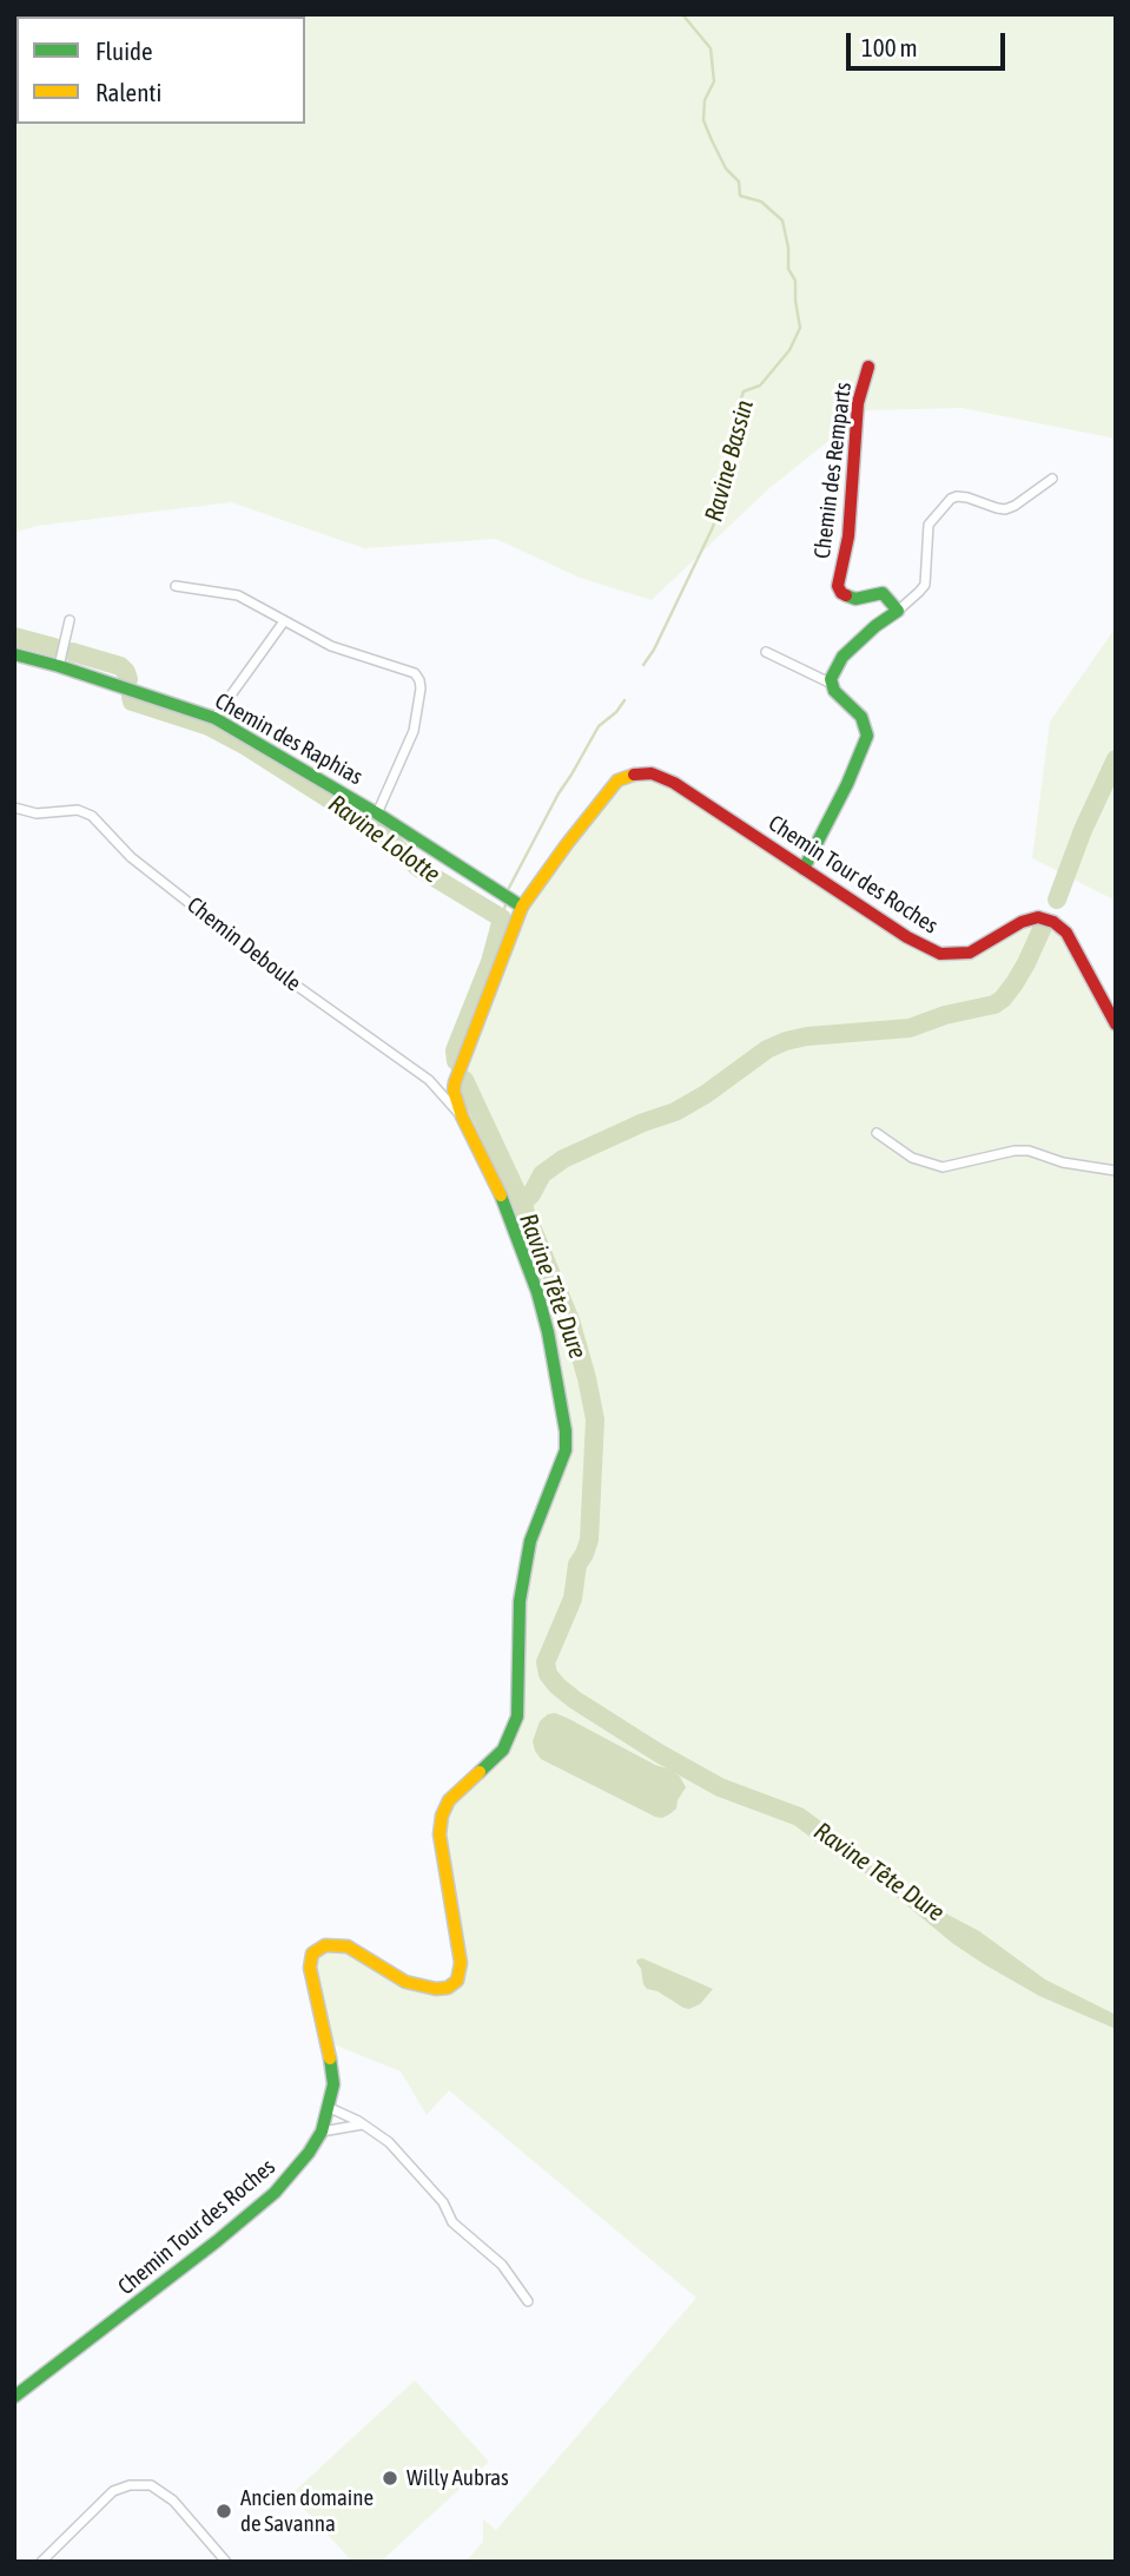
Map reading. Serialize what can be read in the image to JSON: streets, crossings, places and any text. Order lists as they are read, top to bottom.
{
  "streets": {
    "street": [
      "Chemin des Remparts",
      "Chemin des Raphias",
      "Chemin Tour des Roches",
      "Chemin Deboule"
    ]
  },
  "crossings": [
    ["Chemin des Raphias", "Chemin Tour des Roches"],
    ["Chemin Tour des Roches", "Chemin Deboule"]
  ],
  "water": ["Ravine Bassin", "Ravine Lolotte", "Ravine Tête Dure"],
  "places": ["Willy Aubras", "Ancien domaine de Savanna"],
  "legend": ["Fluide", "Ralenti"],
  "scale_bar": "100 m"
}
